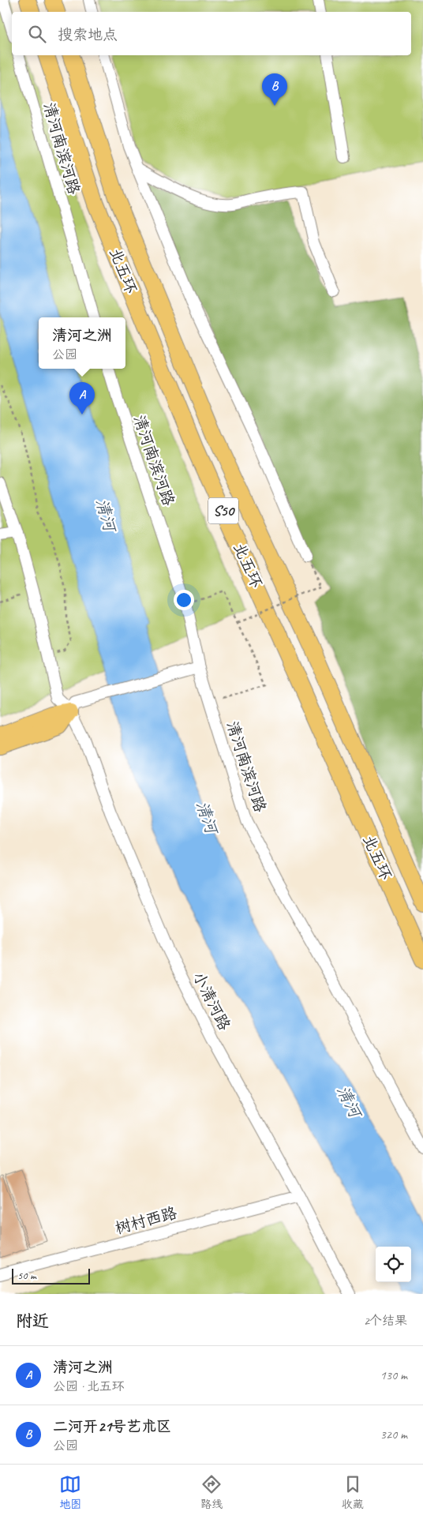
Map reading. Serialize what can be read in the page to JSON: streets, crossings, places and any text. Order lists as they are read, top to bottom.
{
  "streets": {
    "highway": ["北五环", "S50"],
    "street": ["清河南滨河路", "小清河路", "树村西路"]
  },
  "crossings": [
    ["小清河路", "树村西路"]
  ],
  "water": ["清河"],
  "scale_bar": "50 m",
  "page": {
    "search": "搜索地点",
    "pins": ["B", "A"],
    "popup": ["清河之洲", "公园"],
    "scale": "50 m",
    "heading": ["附近", "2个结果"],
    "list": [
      {
        "mark": "A",
        "name": "清河之洲",
        "note": "公园 · 北五环",
        "value": "130 m"
      },
      {
        "mark": "B",
        "name": "二河开21号艺术区",
        "note": "公园",
        "value": "320 m"
      }
    ],
    "nav": ["地图", "路线", "收藏"]
  }
}
